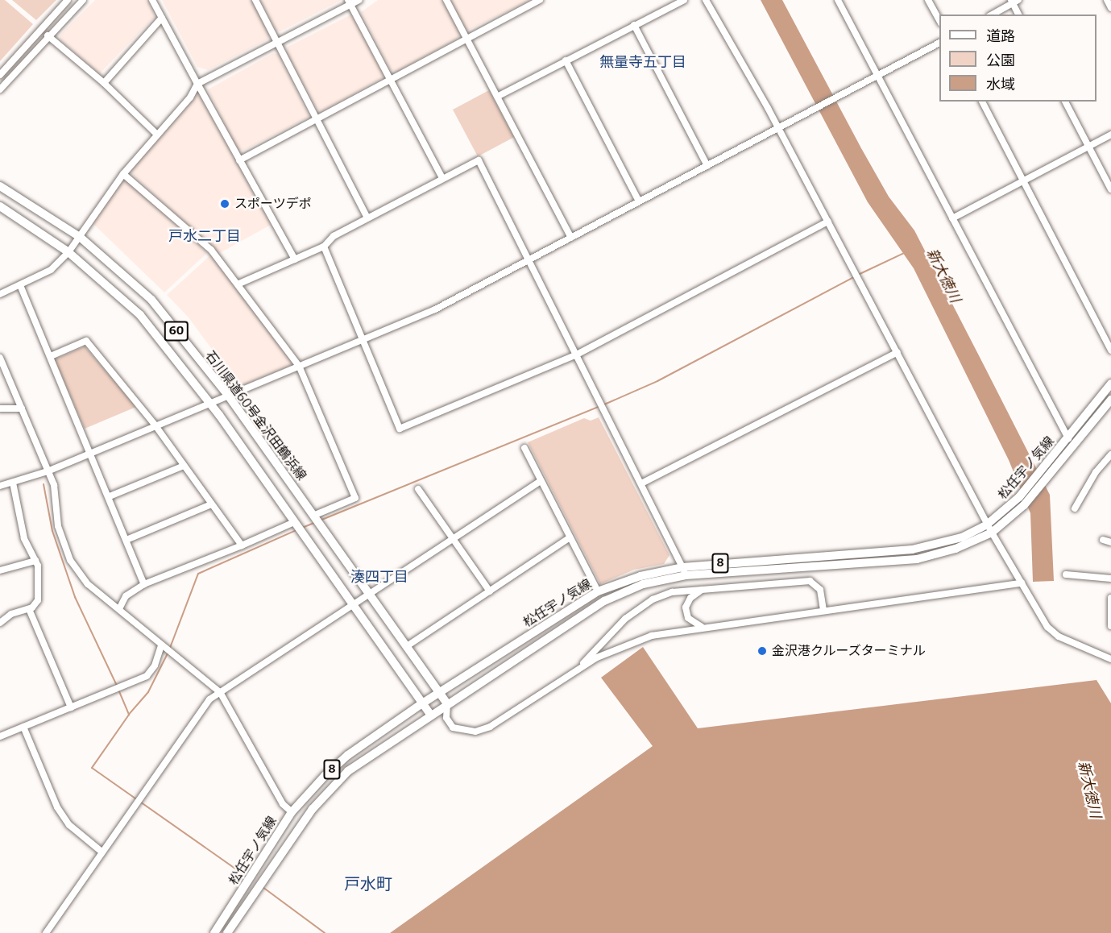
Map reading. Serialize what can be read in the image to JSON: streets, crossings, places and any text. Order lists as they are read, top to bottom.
{
  "streets": {
    "main road": [
      "60",
      "石川県道60号金沢田鶴浜線",
      "松任宇ノ気線",
      "8"
    ]
  },
  "crossings": [
    ["60", "松任宇ノ気線"],
    ["石川県道60号金沢田鶴浜線", "松任宇ノ気線"]
  ],
  "districts": [
    "無量寺五丁目",
    "戸水二丁目",
    "湊四丁目",
    "戸水町"
  ],
  "water": ["新大徳川"],
  "places": ["スポーツデポ", "金沢港クルーズターミナル"],
  "legend": ["道路", "公園", "水域"]
}
